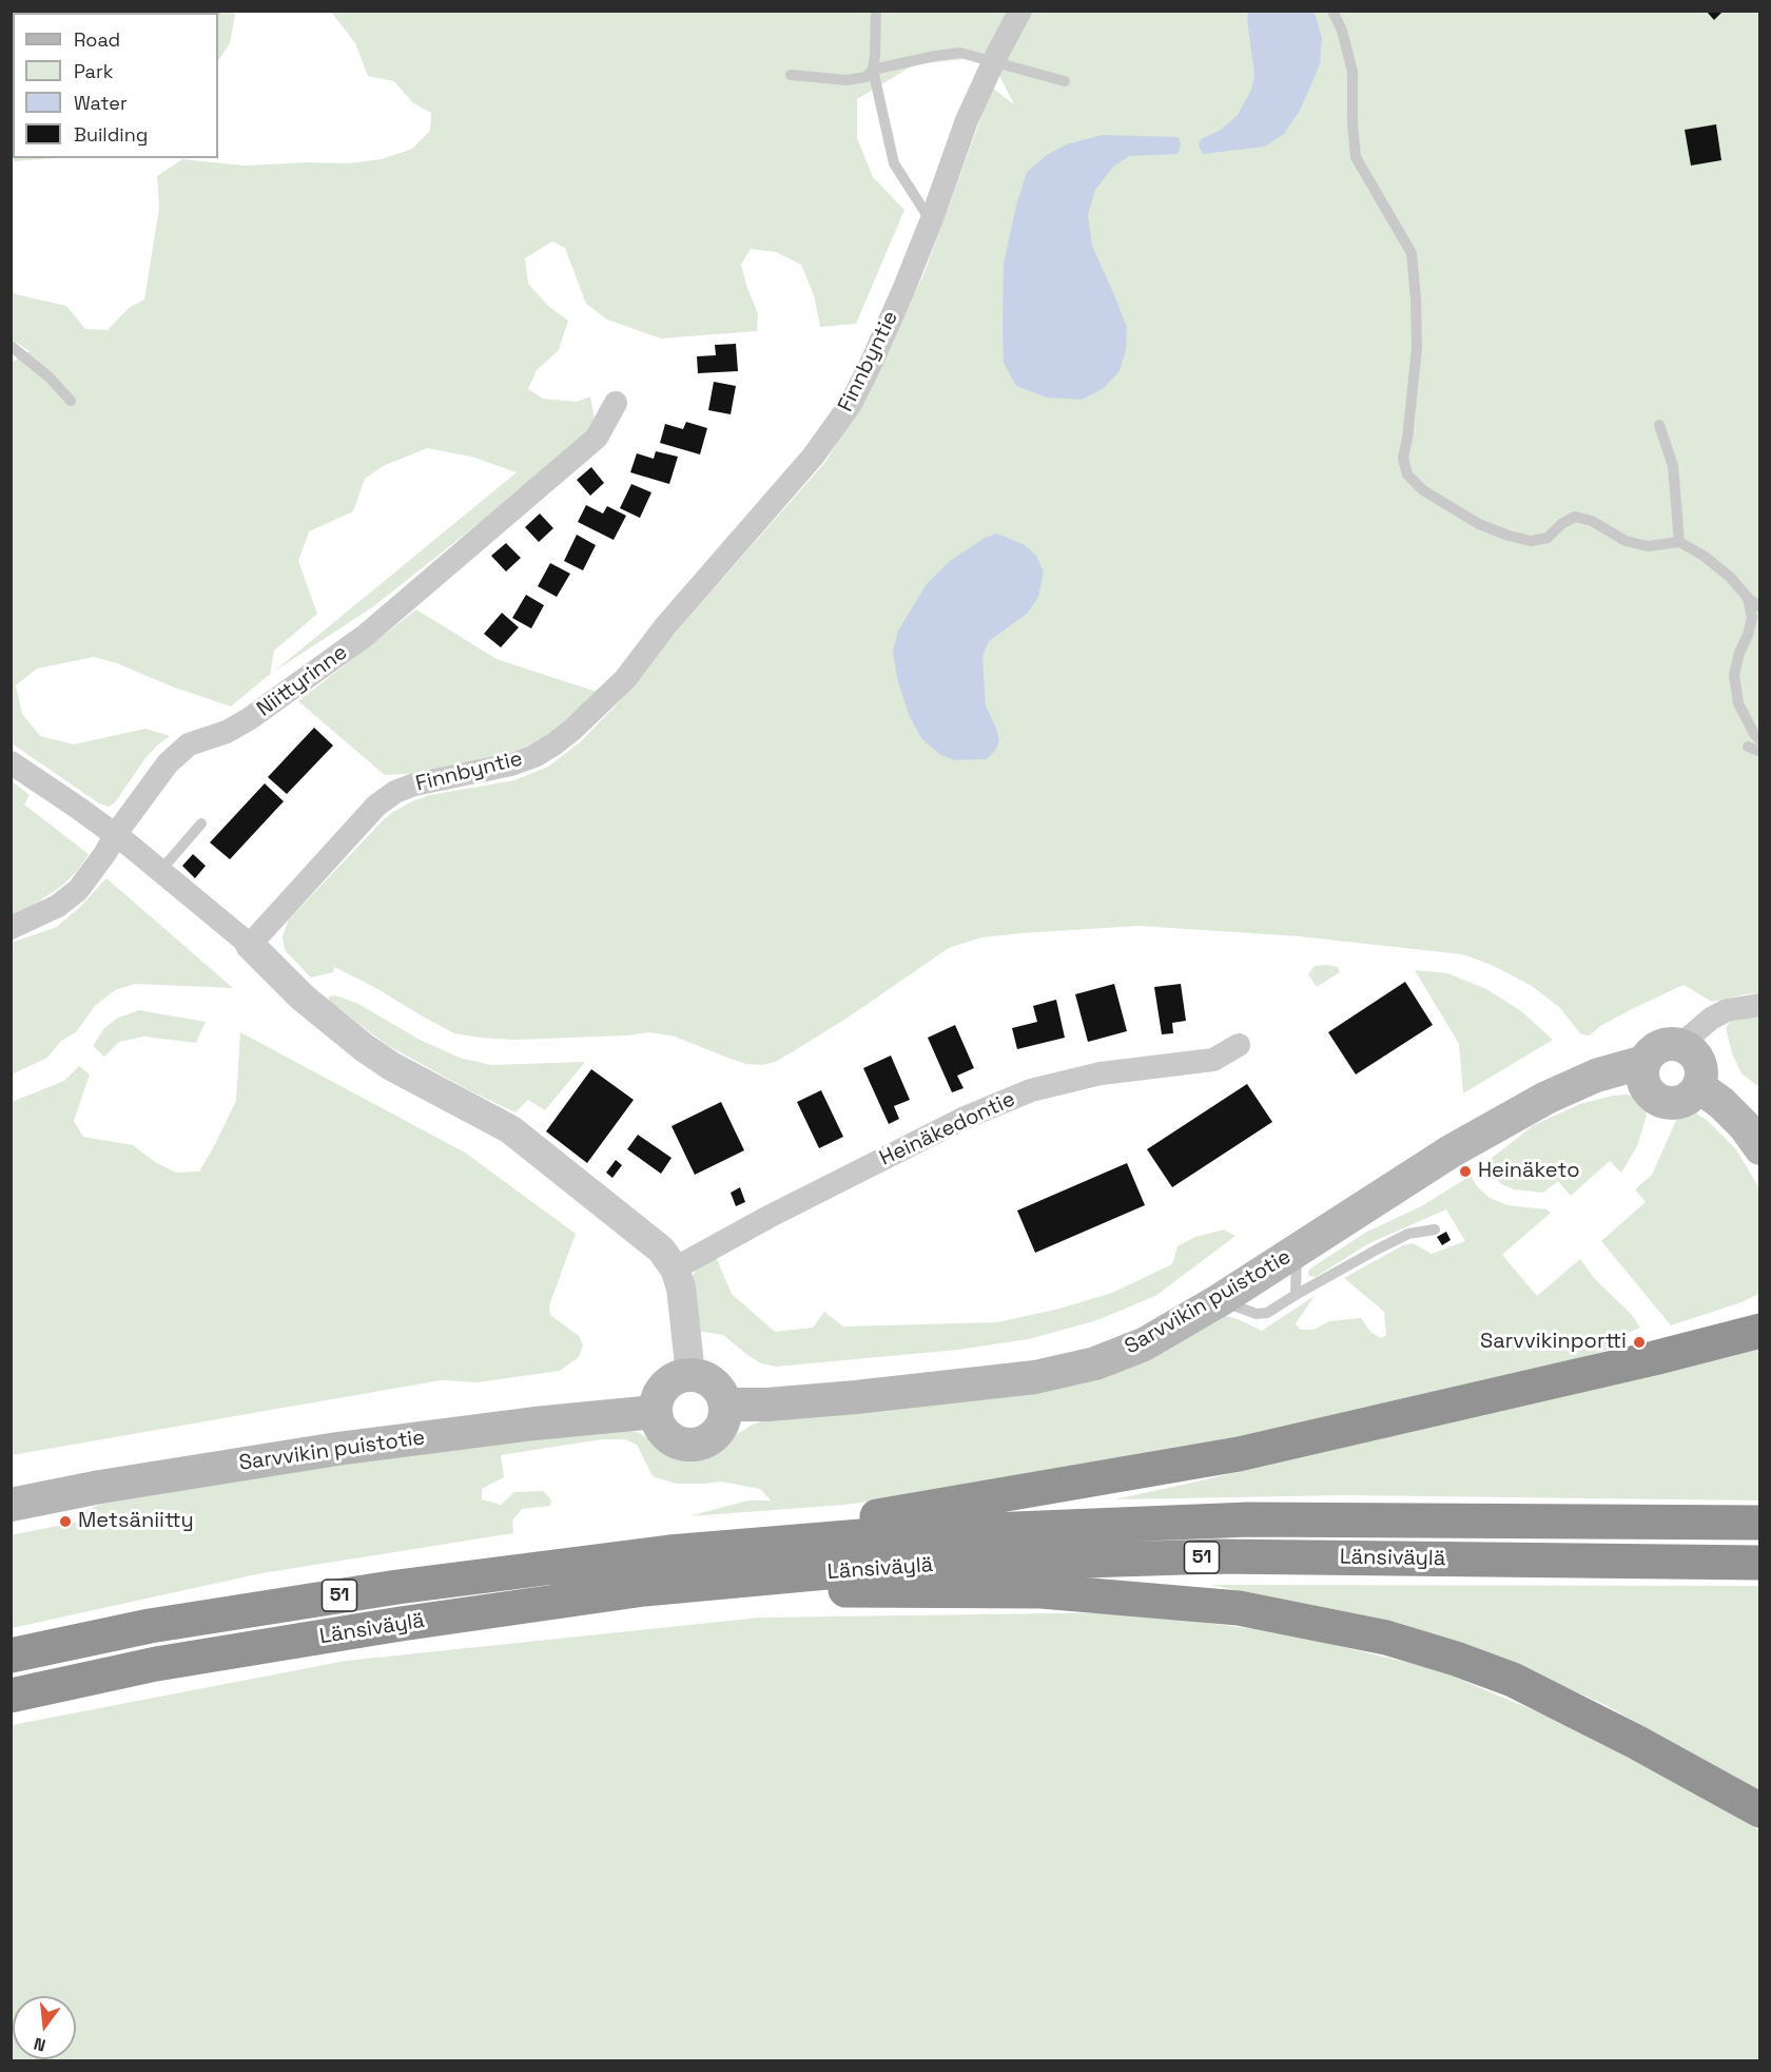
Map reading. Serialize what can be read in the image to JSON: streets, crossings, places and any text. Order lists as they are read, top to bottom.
{
  "streets": {
    "highway": ["51", "Länsiväylä"],
    "main road": ["Sarvvikin puistotie"],
    "street": ["Finnbyntie", "Niittyrinne", "Heinäkedontie"]
  },
  "places": ["Heinäketo", "Sarvvikinportti", "Metsäniitty"],
  "legend": [
    "Road",
    "Park",
    "Water",
    "Building"
  ],
  "north": "bottom"
}
